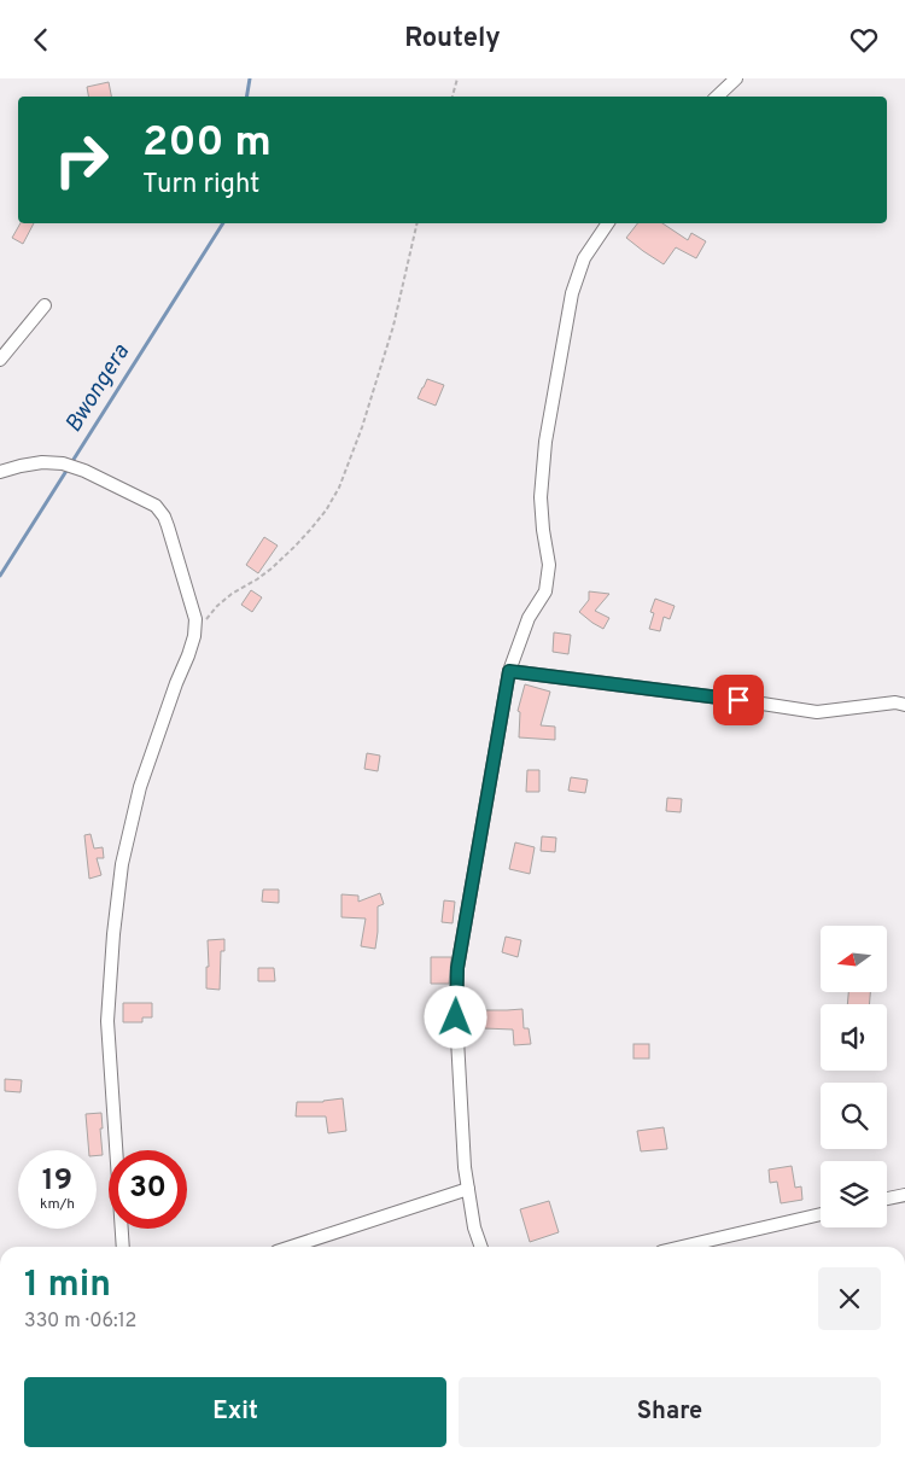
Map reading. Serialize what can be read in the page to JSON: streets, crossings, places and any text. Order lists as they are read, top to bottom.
{
  "water": ["Bwongera"],
  "north": "left",
  "page": {
    "header": "Routely",
    "turn": ["200 m", "Turn right"],
    "speed": "19 km/h",
    "limit": "30",
    "heading": ["1 min", "330 m · 06:12"],
    "buttons": ["Exit", "Share"]
  }
}
